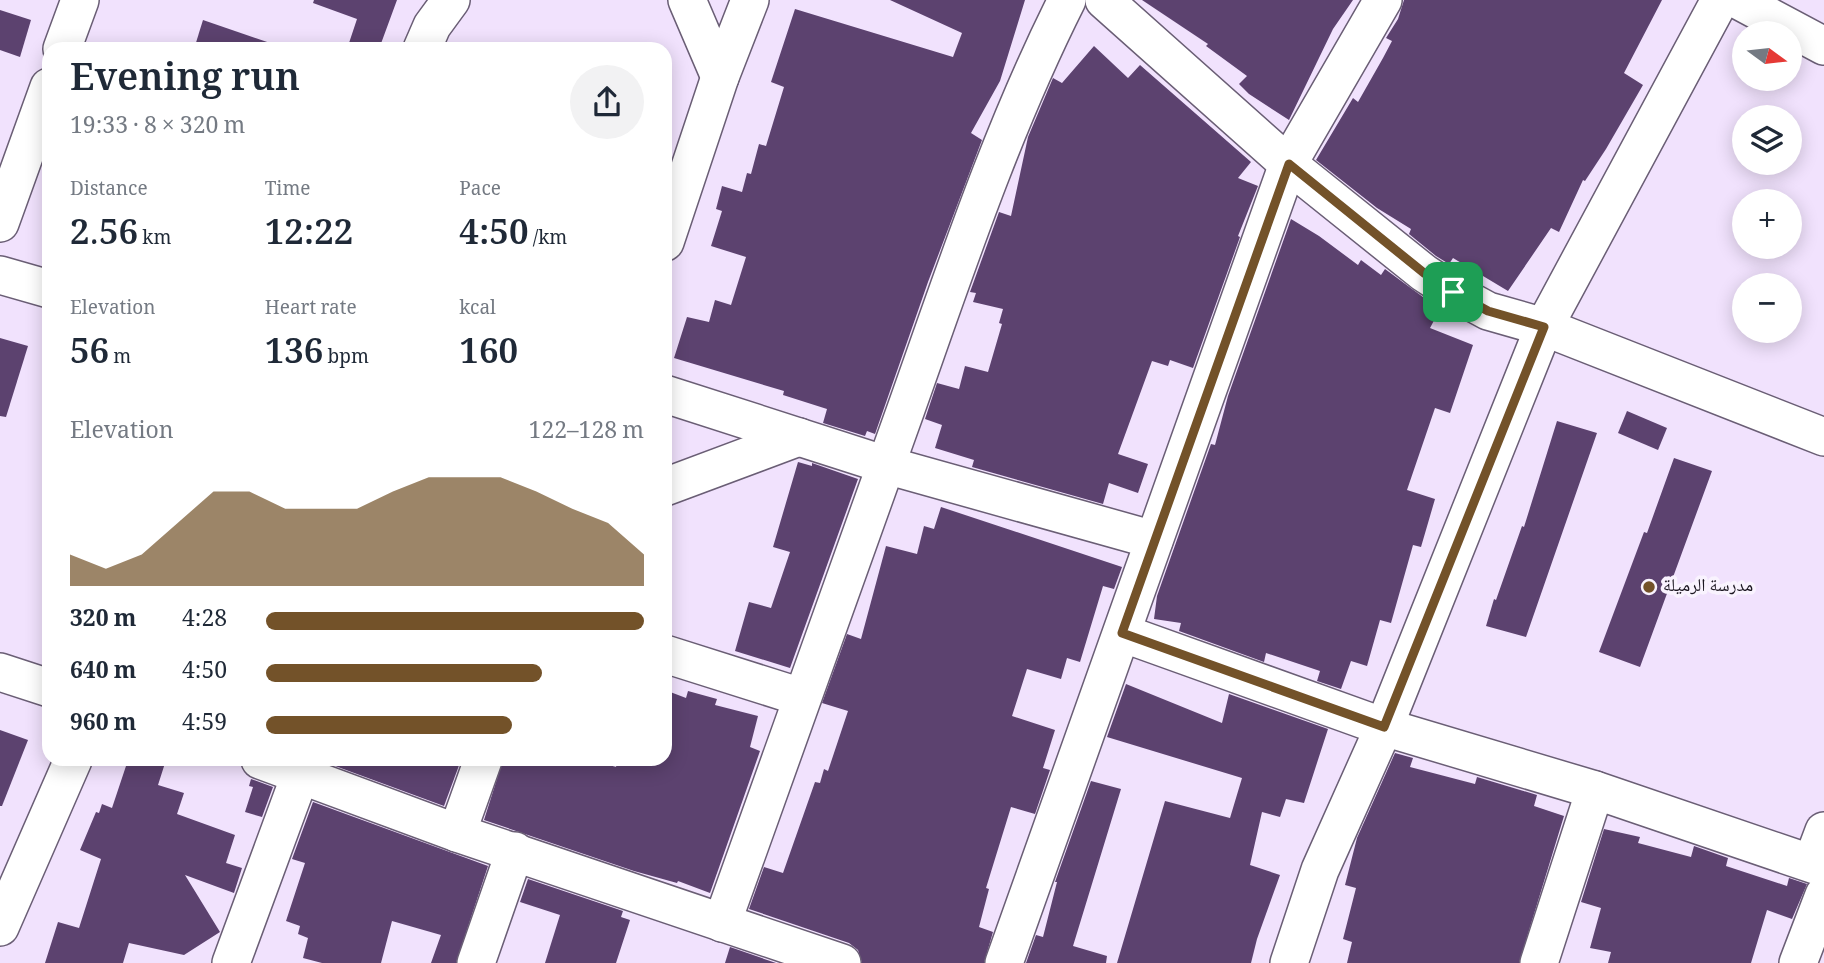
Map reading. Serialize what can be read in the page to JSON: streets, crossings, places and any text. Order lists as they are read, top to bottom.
{
  "places": ["مدرسة الرميلة"],
  "north": "right",
  "page": {
    "map_buttons": ["+", "−"],
    "heading": ["Evening run", "19:33 · 8 × 320 m"],
    "stats": [
      ["Distance", "2.56 km"],
      ["Time", "12:22"],
      ["Pace", "4:50 /km"],
      ["Elevation", "56 m"],
      ["Heart rate", "136 bpm"],
      ["kcal", "160"]
    ],
    "chart": ["Elevation", "122–128 m"],
    "list": [
      {
        "name": "320 m",
        "note": "4:28"
      },
      {
        "name": "640 m",
        "note": "4:50"
      },
      {
        "name": "960 m",
        "note": "4:59"
      }
    ]
  }
}
